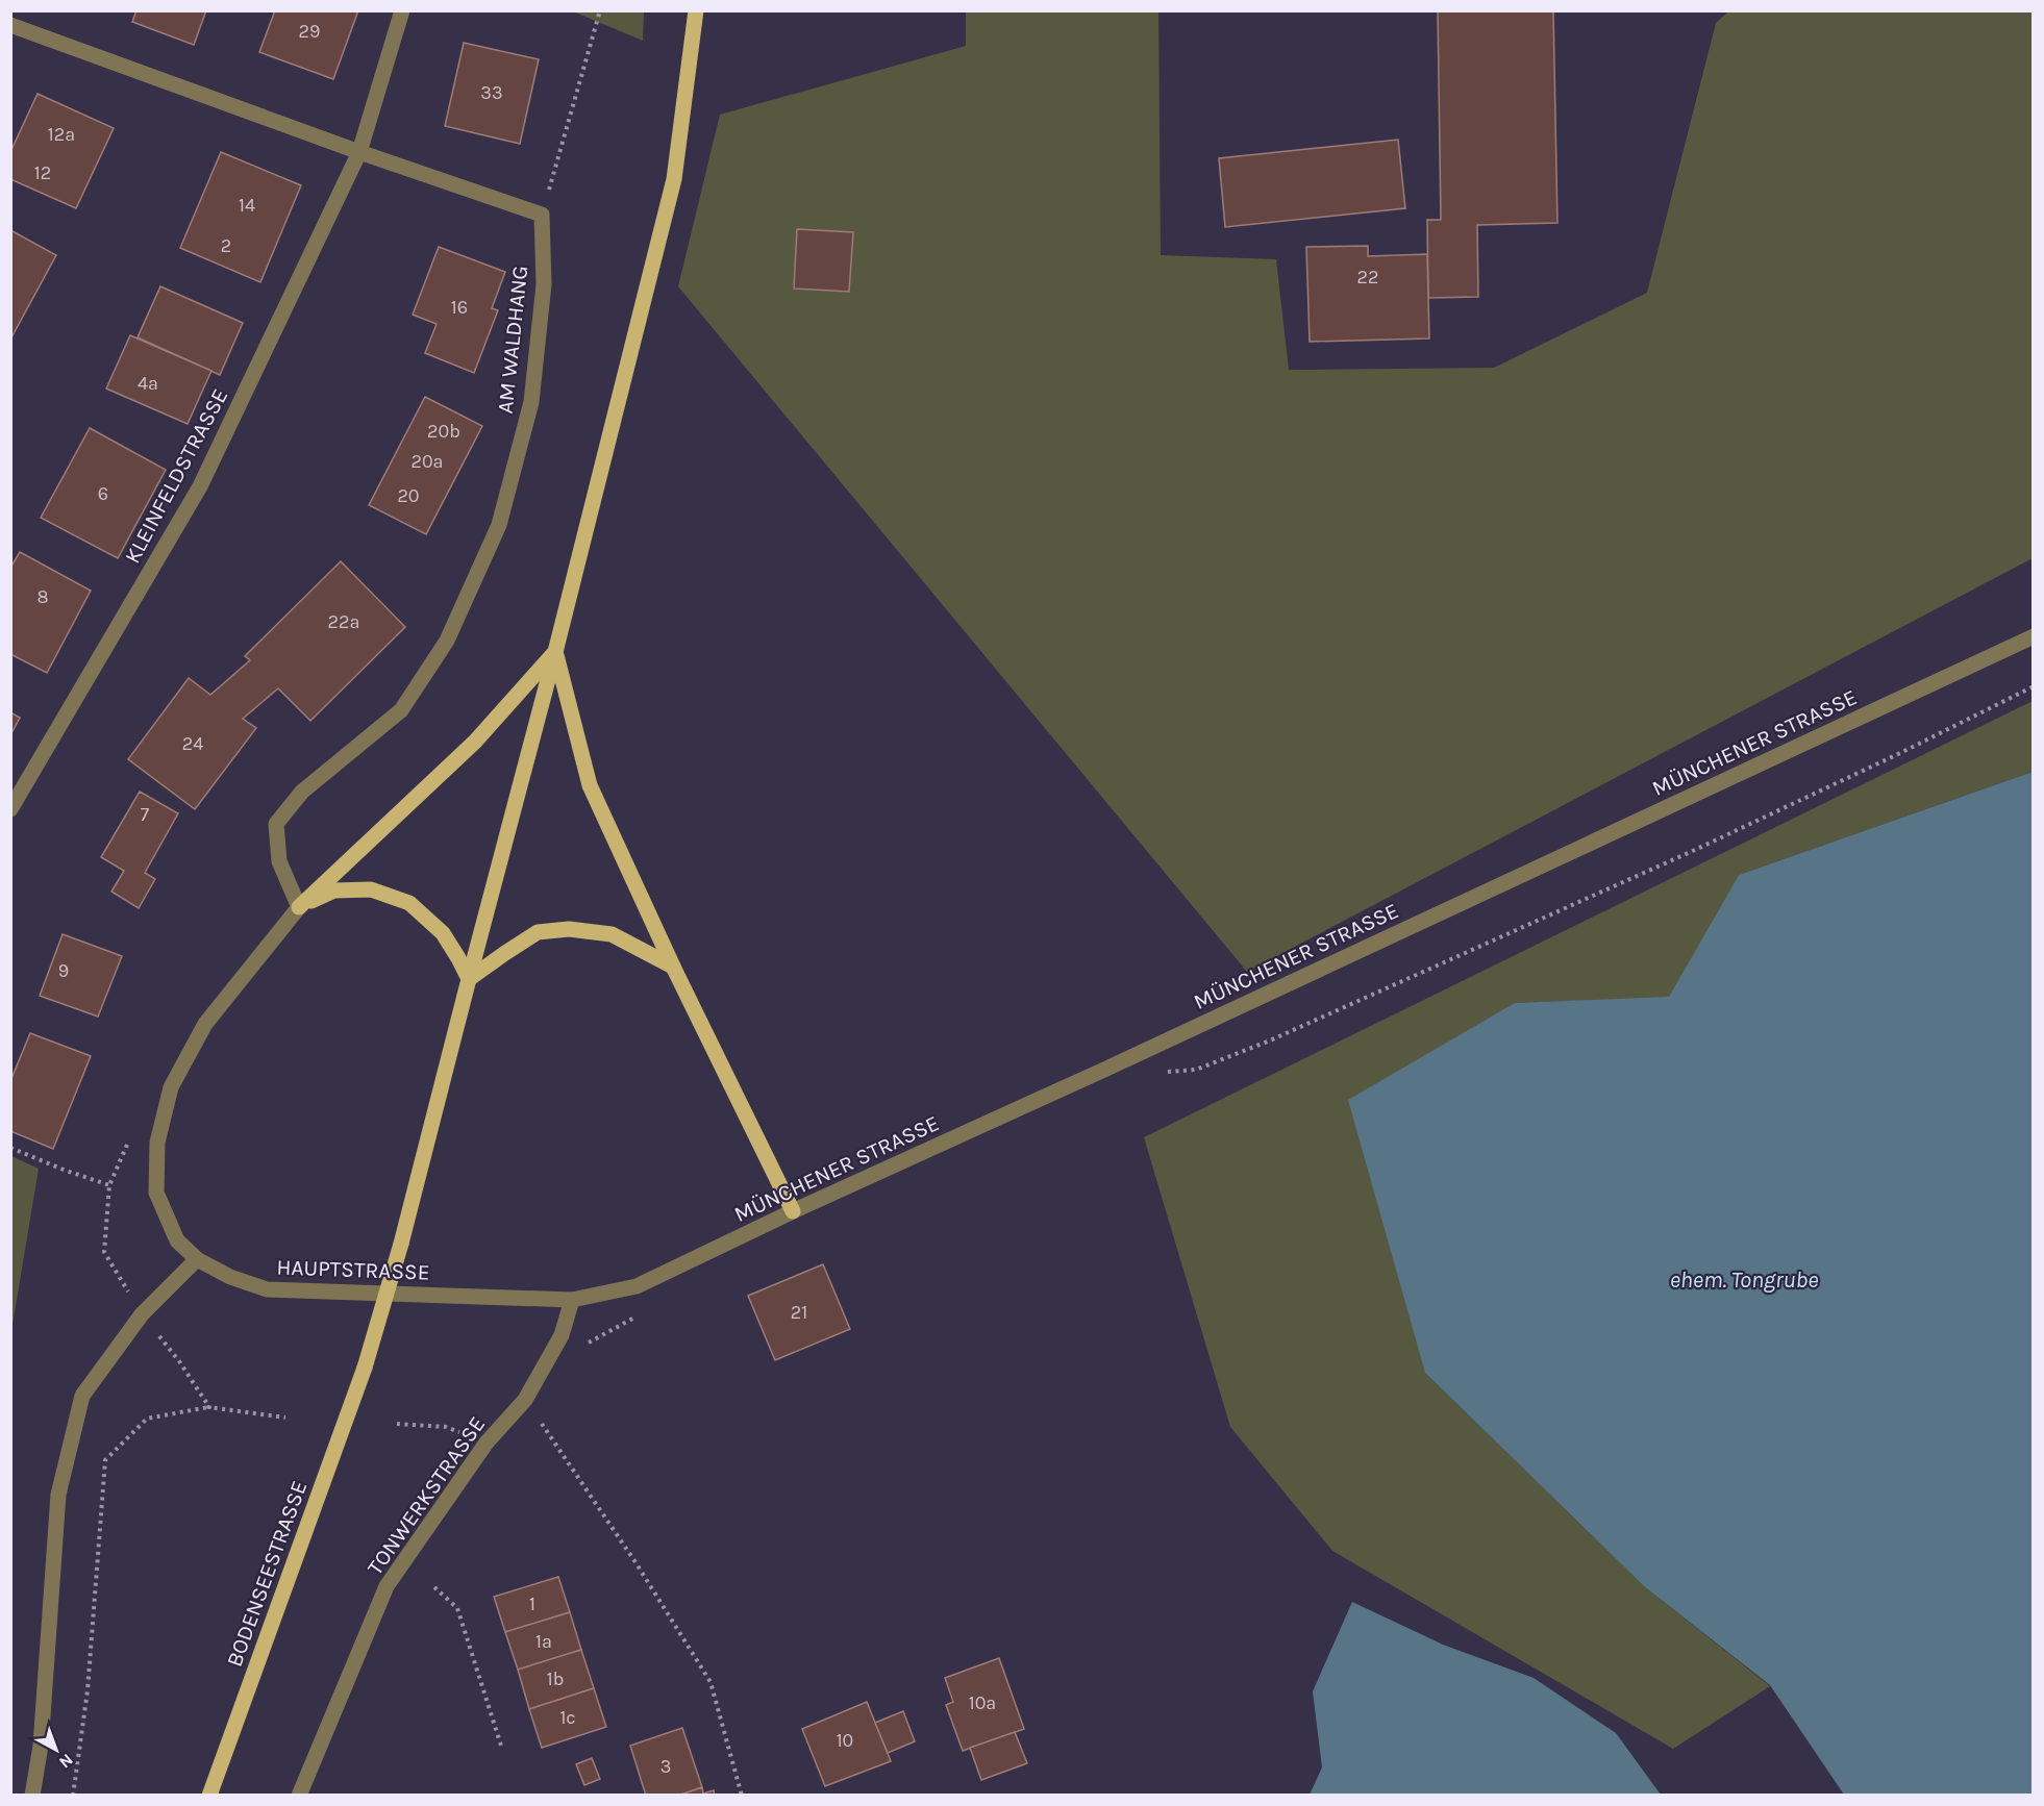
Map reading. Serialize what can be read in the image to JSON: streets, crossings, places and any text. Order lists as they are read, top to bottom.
{
  "streets": {
    "main road": ["BODENSEESTRASSE"],
    "street": [
      "AM WALDHANG",
      "KLEINFELDSTRASSE",
      "MÜNCHENER STRASSE",
      "HAUPTSTRASSE",
      "TONWERKSTRASSE"
    ]
  },
  "crossings": [
    ["AM WALDHANG", "HAUPTSTRASSE"],
    ["MÜNCHENER STRASSE", "HAUPTSTRASSE"],
    ["MÜNCHENER STRASSE", "TONWERKSTRASSE"],
    ["HAUPTSTRASSE", "TONWERKSTRASSE"]
  ],
  "water": ["ehem. Tongrube"],
  "house_numbers": [
    "29",
    "33",
    "12a",
    "12",
    "14",
    "2",
    "22",
    "16",
    "4a",
    "20b",
    "20a",
    "6",
    "20",
    "8",
    "22a",
    "24",
    "7",
    "9",
    "21",
    "1",
    "1a",
    "1b",
    "10a",
    "1c",
    "10",
    "3"
  ],
  "north": "bottom right"
}
